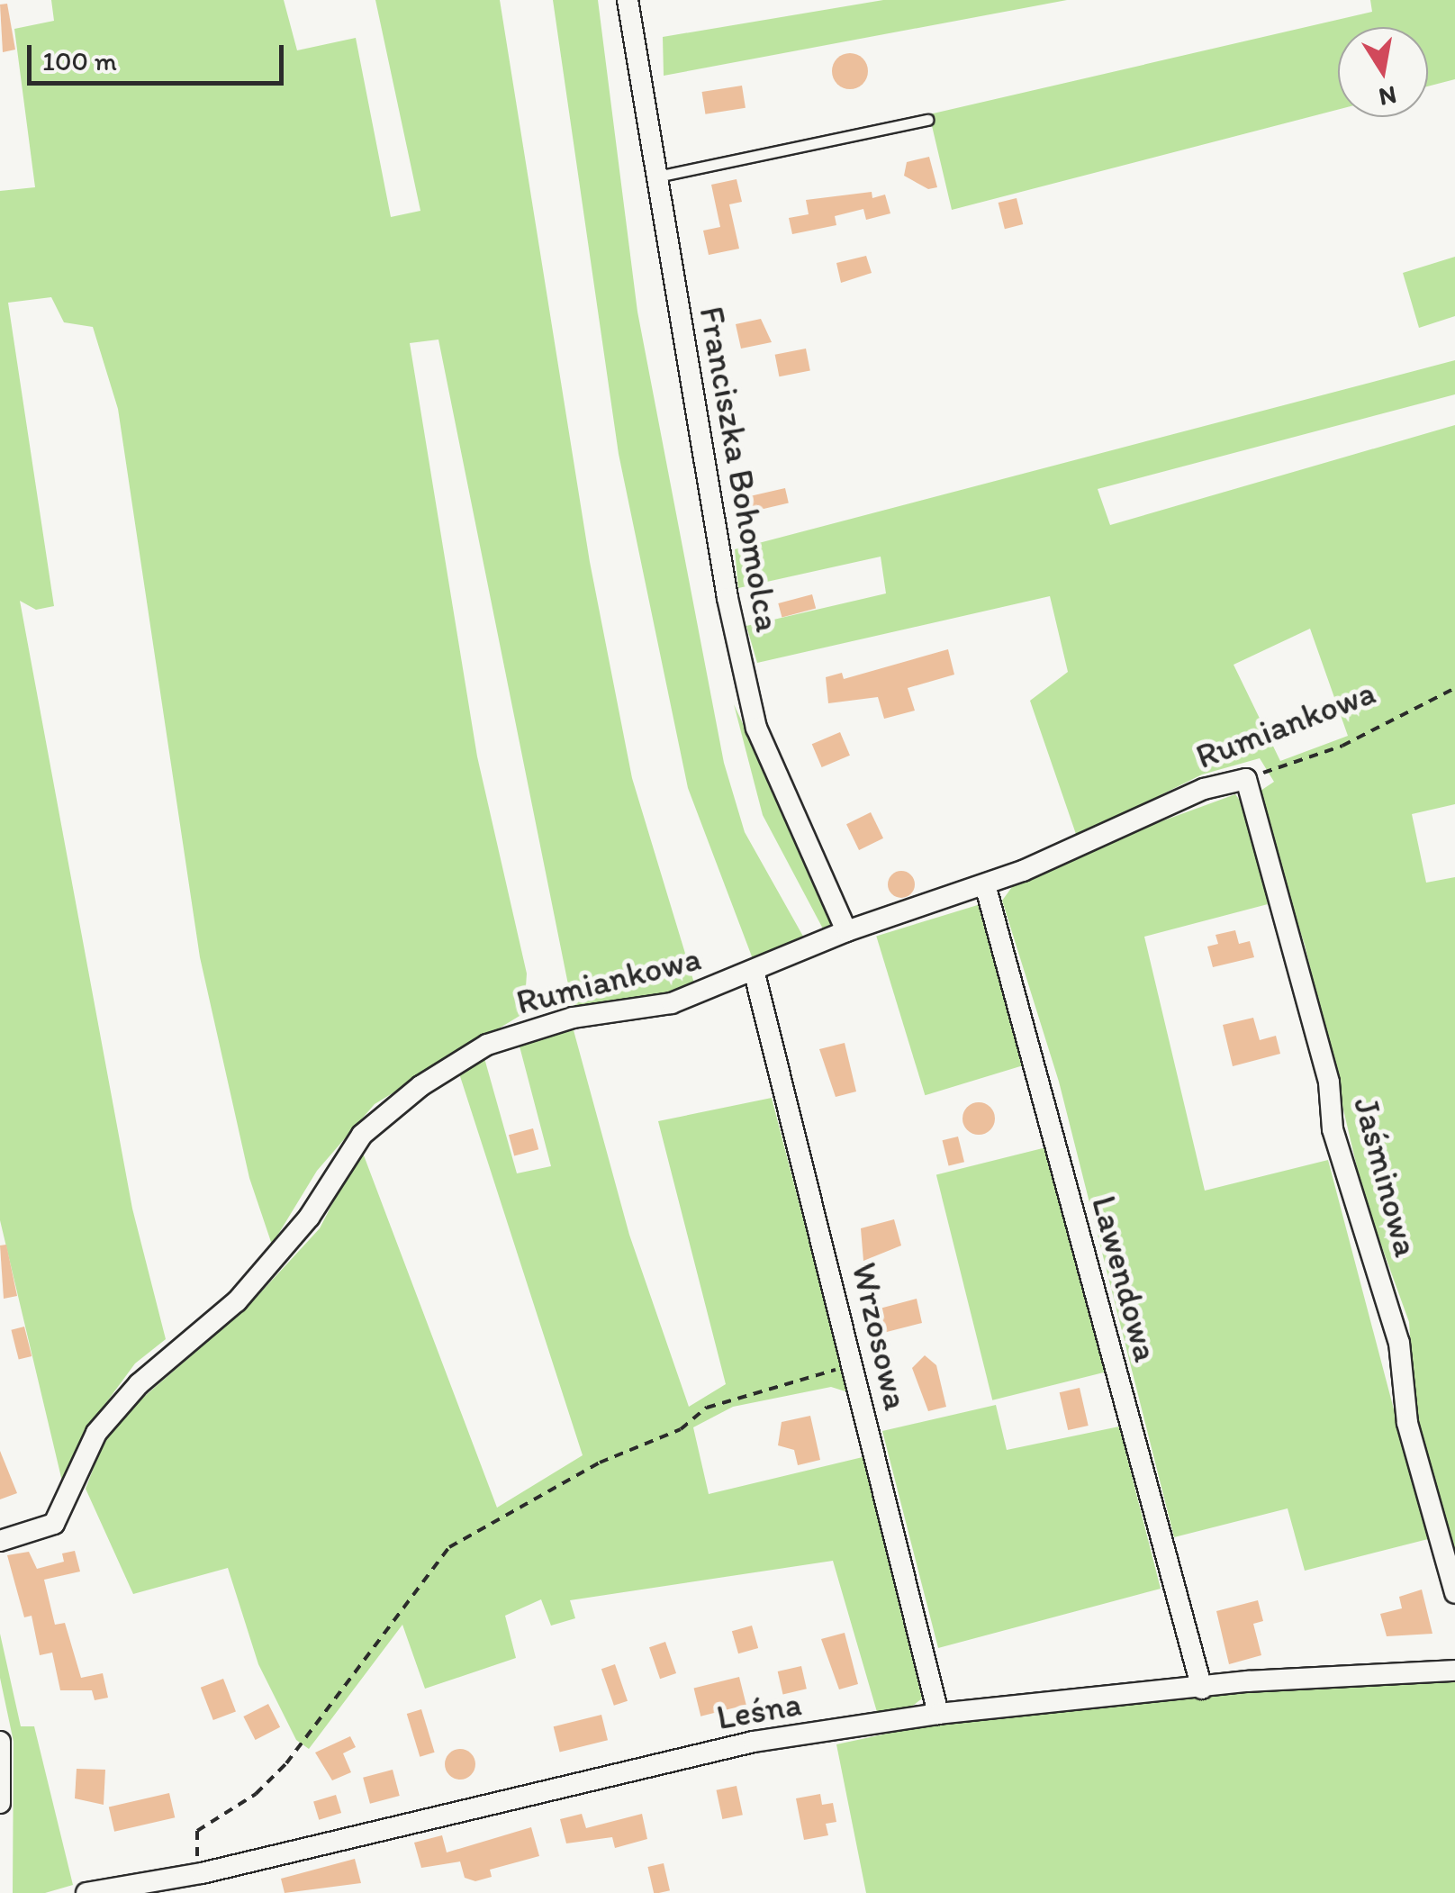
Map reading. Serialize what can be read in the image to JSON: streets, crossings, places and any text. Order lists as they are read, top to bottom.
{
  "streets": {
    "street": [
      "Franciszka Bohomolca",
      "Rumiankowa",
      "Jaśminowa",
      "Lawendowa",
      "Wrzosowa",
      "Leśna"
    ]
  },
  "crossings": [
    ["Franciszka Bohomolca", "Rumiankowa"],
    ["Rumiankowa", "Jaśminowa"],
    ["Rumiankowa", "Lawendowa"],
    ["Rumiankowa", "Wrzosowa"],
    ["Lawendowa", "Leśna"],
    ["Wrzosowa", "Leśna"]
  ],
  "scale_bar": "100 m",
  "north": "bottom"
}
